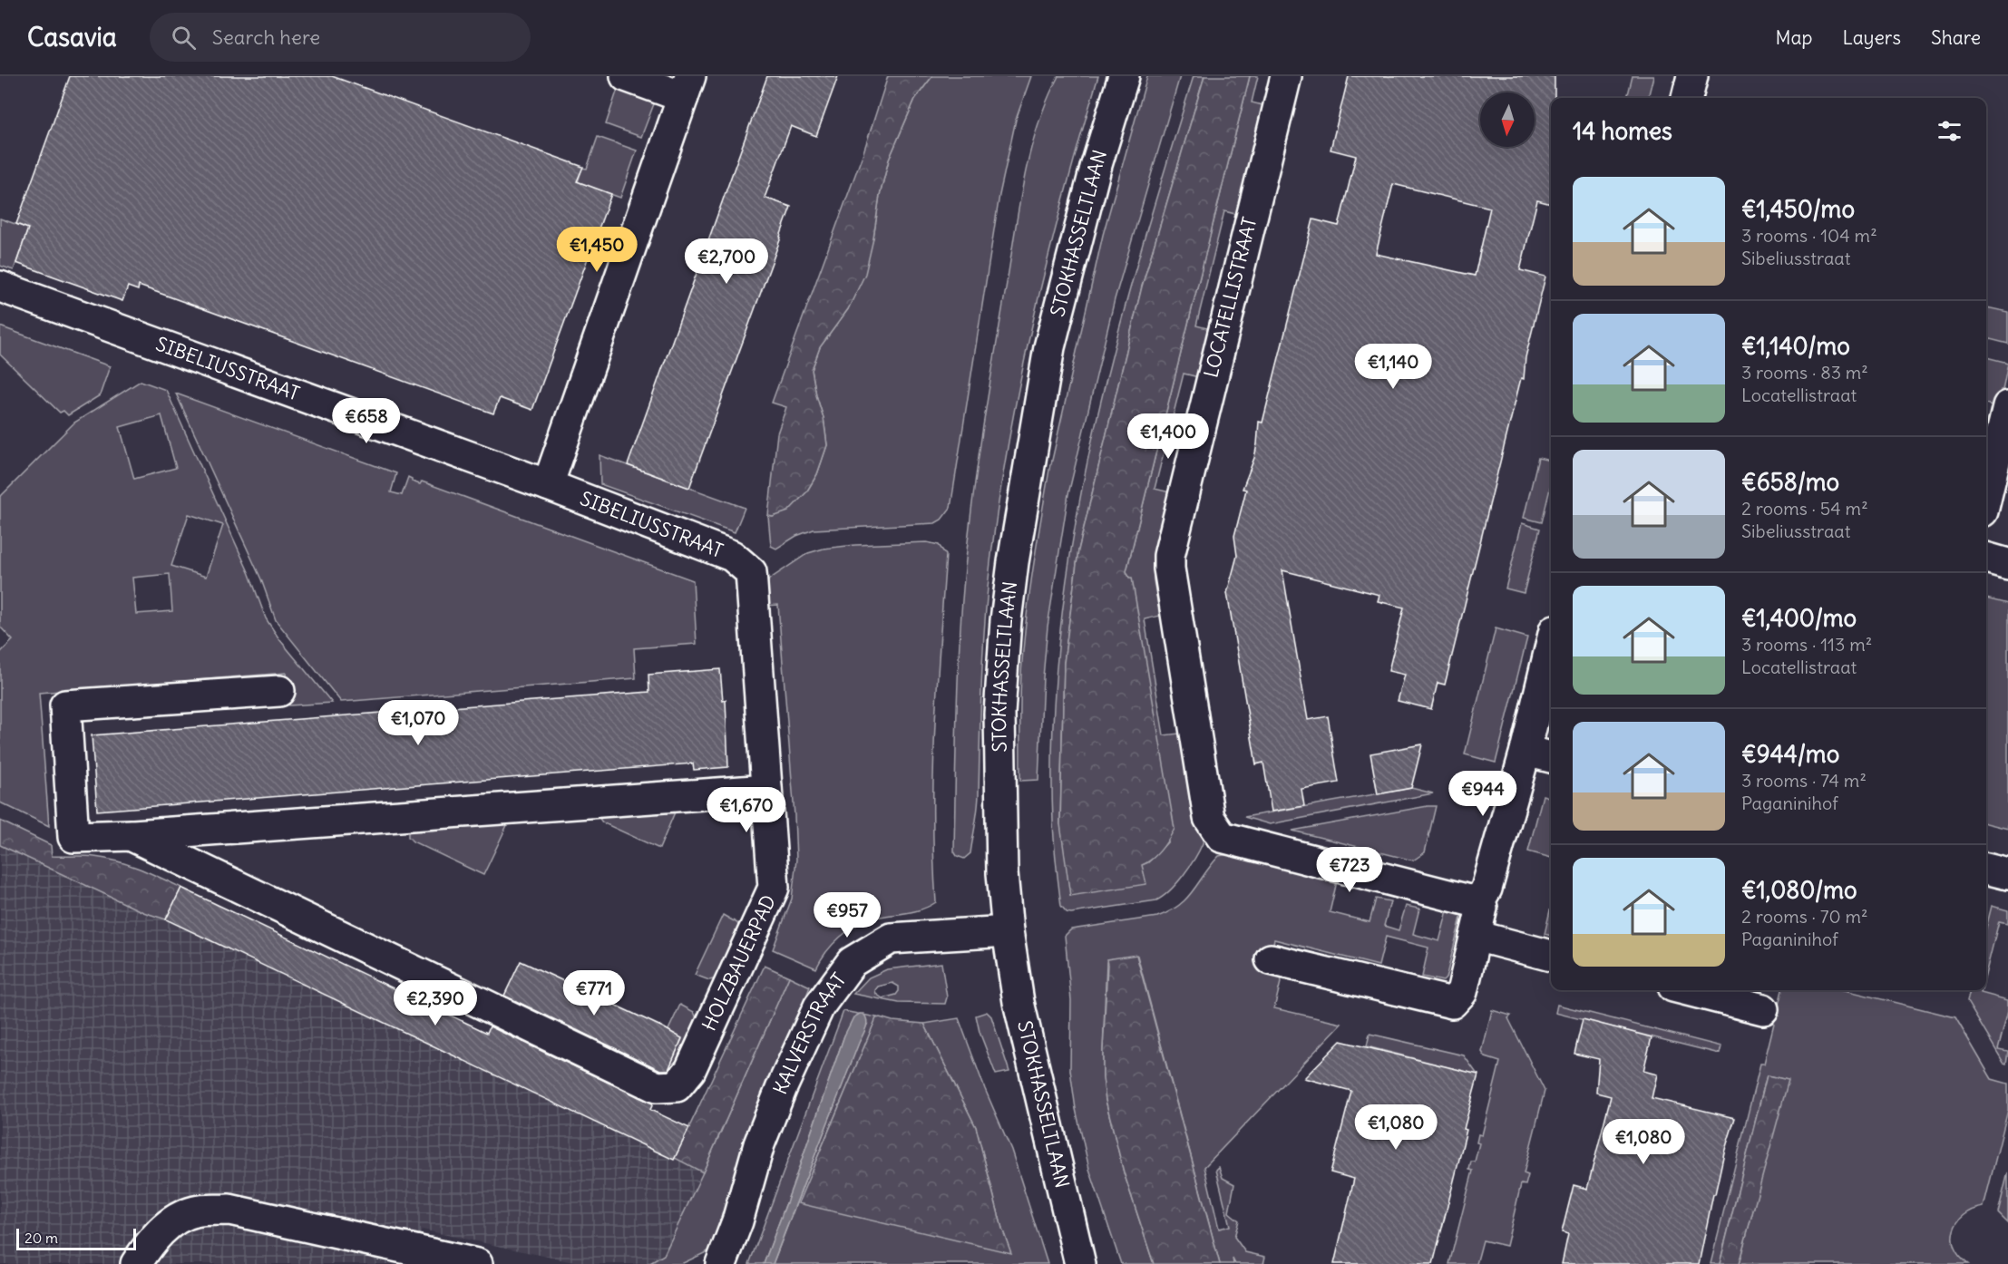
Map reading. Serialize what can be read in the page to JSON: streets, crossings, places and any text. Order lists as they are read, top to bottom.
{
  "streets": {
    "street": [
      "STOKHASSELTLAAN",
      "LOCATELLISTRAAT",
      "SIBELIUSSTRAAT",
      "HOLZBAUERPAD",
      "KALVERSTRAAT"
    ]
  },
  "crossings": [
    ["STOKHASSELTLAAN", "KALVERSTRAAT"],
    ["SIBELIUSSTRAAT", "HOLZBAUERPAD"]
  ],
  "scale_bar": "20 m",
  "north": "bottom",
  "page": {
    "header": "Casavia",
    "search": "Search here",
    "nav": ["Map", "Layers", "Share"],
    "heading": "14 homes",
    "list": [
      {
        "name": "€1,450/mo",
        "note": "3 rooms · 104 m² · Sibeliusstraat"
      },
      {
        "name": "€1,140/mo",
        "note": "3 rooms · 83 m² · Locatellistraat"
      },
      {
        "name": "€658/mo",
        "note": "2 rooms · 54 m² · Sibeliusstraat"
      },
      {
        "name": "€1,400/mo",
        "note": "3 rooms · 113 m² · Locatellistraat"
      },
      {
        "name": "€944/mo",
        "note": "3 rooms · 74 m² · Paganinihof"
      },
      {
        "name": "€1,080/mo",
        "note": "2 rooms · 70 m² · Paganinihof"
      }
    ],
    "price": [
      "€1,450",
      "€2,700",
      "€1,140",
      "€658",
      "€1,400",
      "€1,070",
      "€944",
      "€1,670",
      "€723",
      "€957",
      "€771",
      "€2,390",
      "€1,080",
      "€1,080"
    ],
    "scale": "20 m"
  }
}
